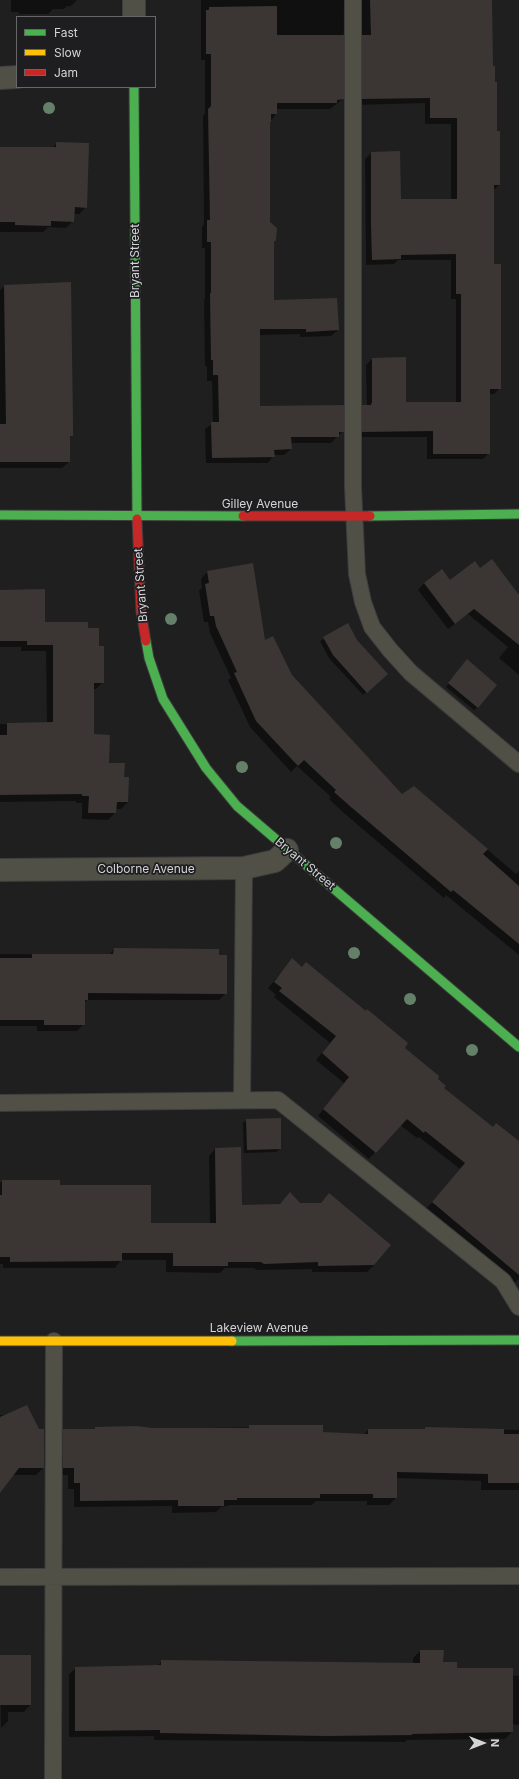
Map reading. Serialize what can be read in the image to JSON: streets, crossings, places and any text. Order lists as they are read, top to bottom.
{
  "streets": {
    "street": [
      "Bryant Street",
      "Gilley Avenue",
      "Colborne Avenue",
      "Lakeview Avenue"
    ]
  },
  "crossings": [
    ["Bryant Street", "Gilley Avenue"],
    ["Bryant Street", "Colborne Avenue"]
  ],
  "legend": ["Fast", "Slow", "Jam"],
  "north": "right"
}
